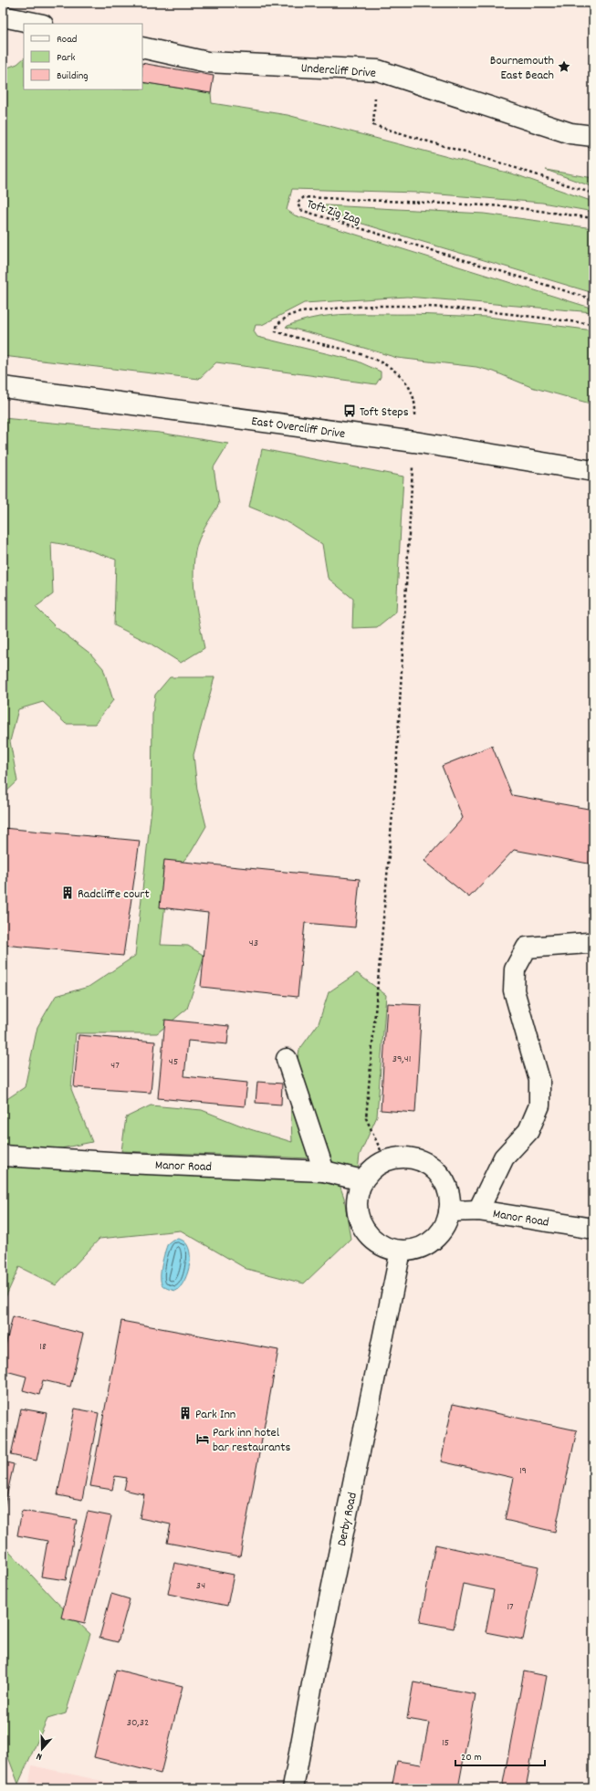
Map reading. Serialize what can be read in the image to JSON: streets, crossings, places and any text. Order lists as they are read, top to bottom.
{
  "streets": {
    "street": [
      "Undercliff Drive",
      "East Overcliff Drive",
      "Manor Road",
      "Derby Road"
    ],
    "path": ["Toft Zig Zag"]
  },
  "crossings": [
    ["Manor Road", "Derby Road"]
  ],
  "places": {
    "place": ["Bournemouth East Beach"],
    "bus stop": ["Toft Steps"],
    "building": ["Radcliffe court", "Park Inn"],
    "hotel": ["Park inn hotel bar restaurants"]
  },
  "house_numbers": [
    "43",
    "39,41",
    "45",
    "47",
    "18",
    "19",
    "34",
    "17",
    "30,32",
    "15"
  ],
  "legend": ["Road", "Park", "Building"],
  "scale_bar": "20 m",
  "north": "bottom"
}
